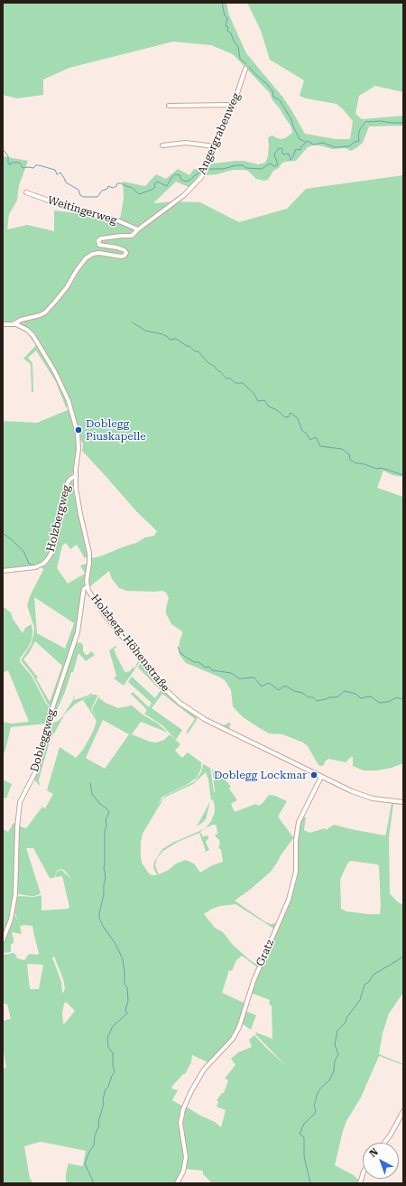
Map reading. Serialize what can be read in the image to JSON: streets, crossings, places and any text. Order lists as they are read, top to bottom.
{
  "streets": {
    "street": [
      "Angergrabenweg",
      "Weitingerweg",
      "Holzbergweg",
      "Holzberg-Höhenstraße",
      "Dobleggweg",
      "Gratz"
    ]
  },
  "crossings": [
    ["Angergrabenweg", "Weitingerweg"],
    ["Angergrabenweg", "Holzberg-Höhenstraße"],
    ["Holzbergweg", "Holzberg-Höhenstraße"],
    ["Holzberg-Höhenstraße", "Dobleggweg"],
    ["Holzberg-Höhenstraße", "Gratz"]
  ],
  "places": ["Doblegg Piuskapelle", "Doblegg Lockmar"],
  "north": "top left"
}
